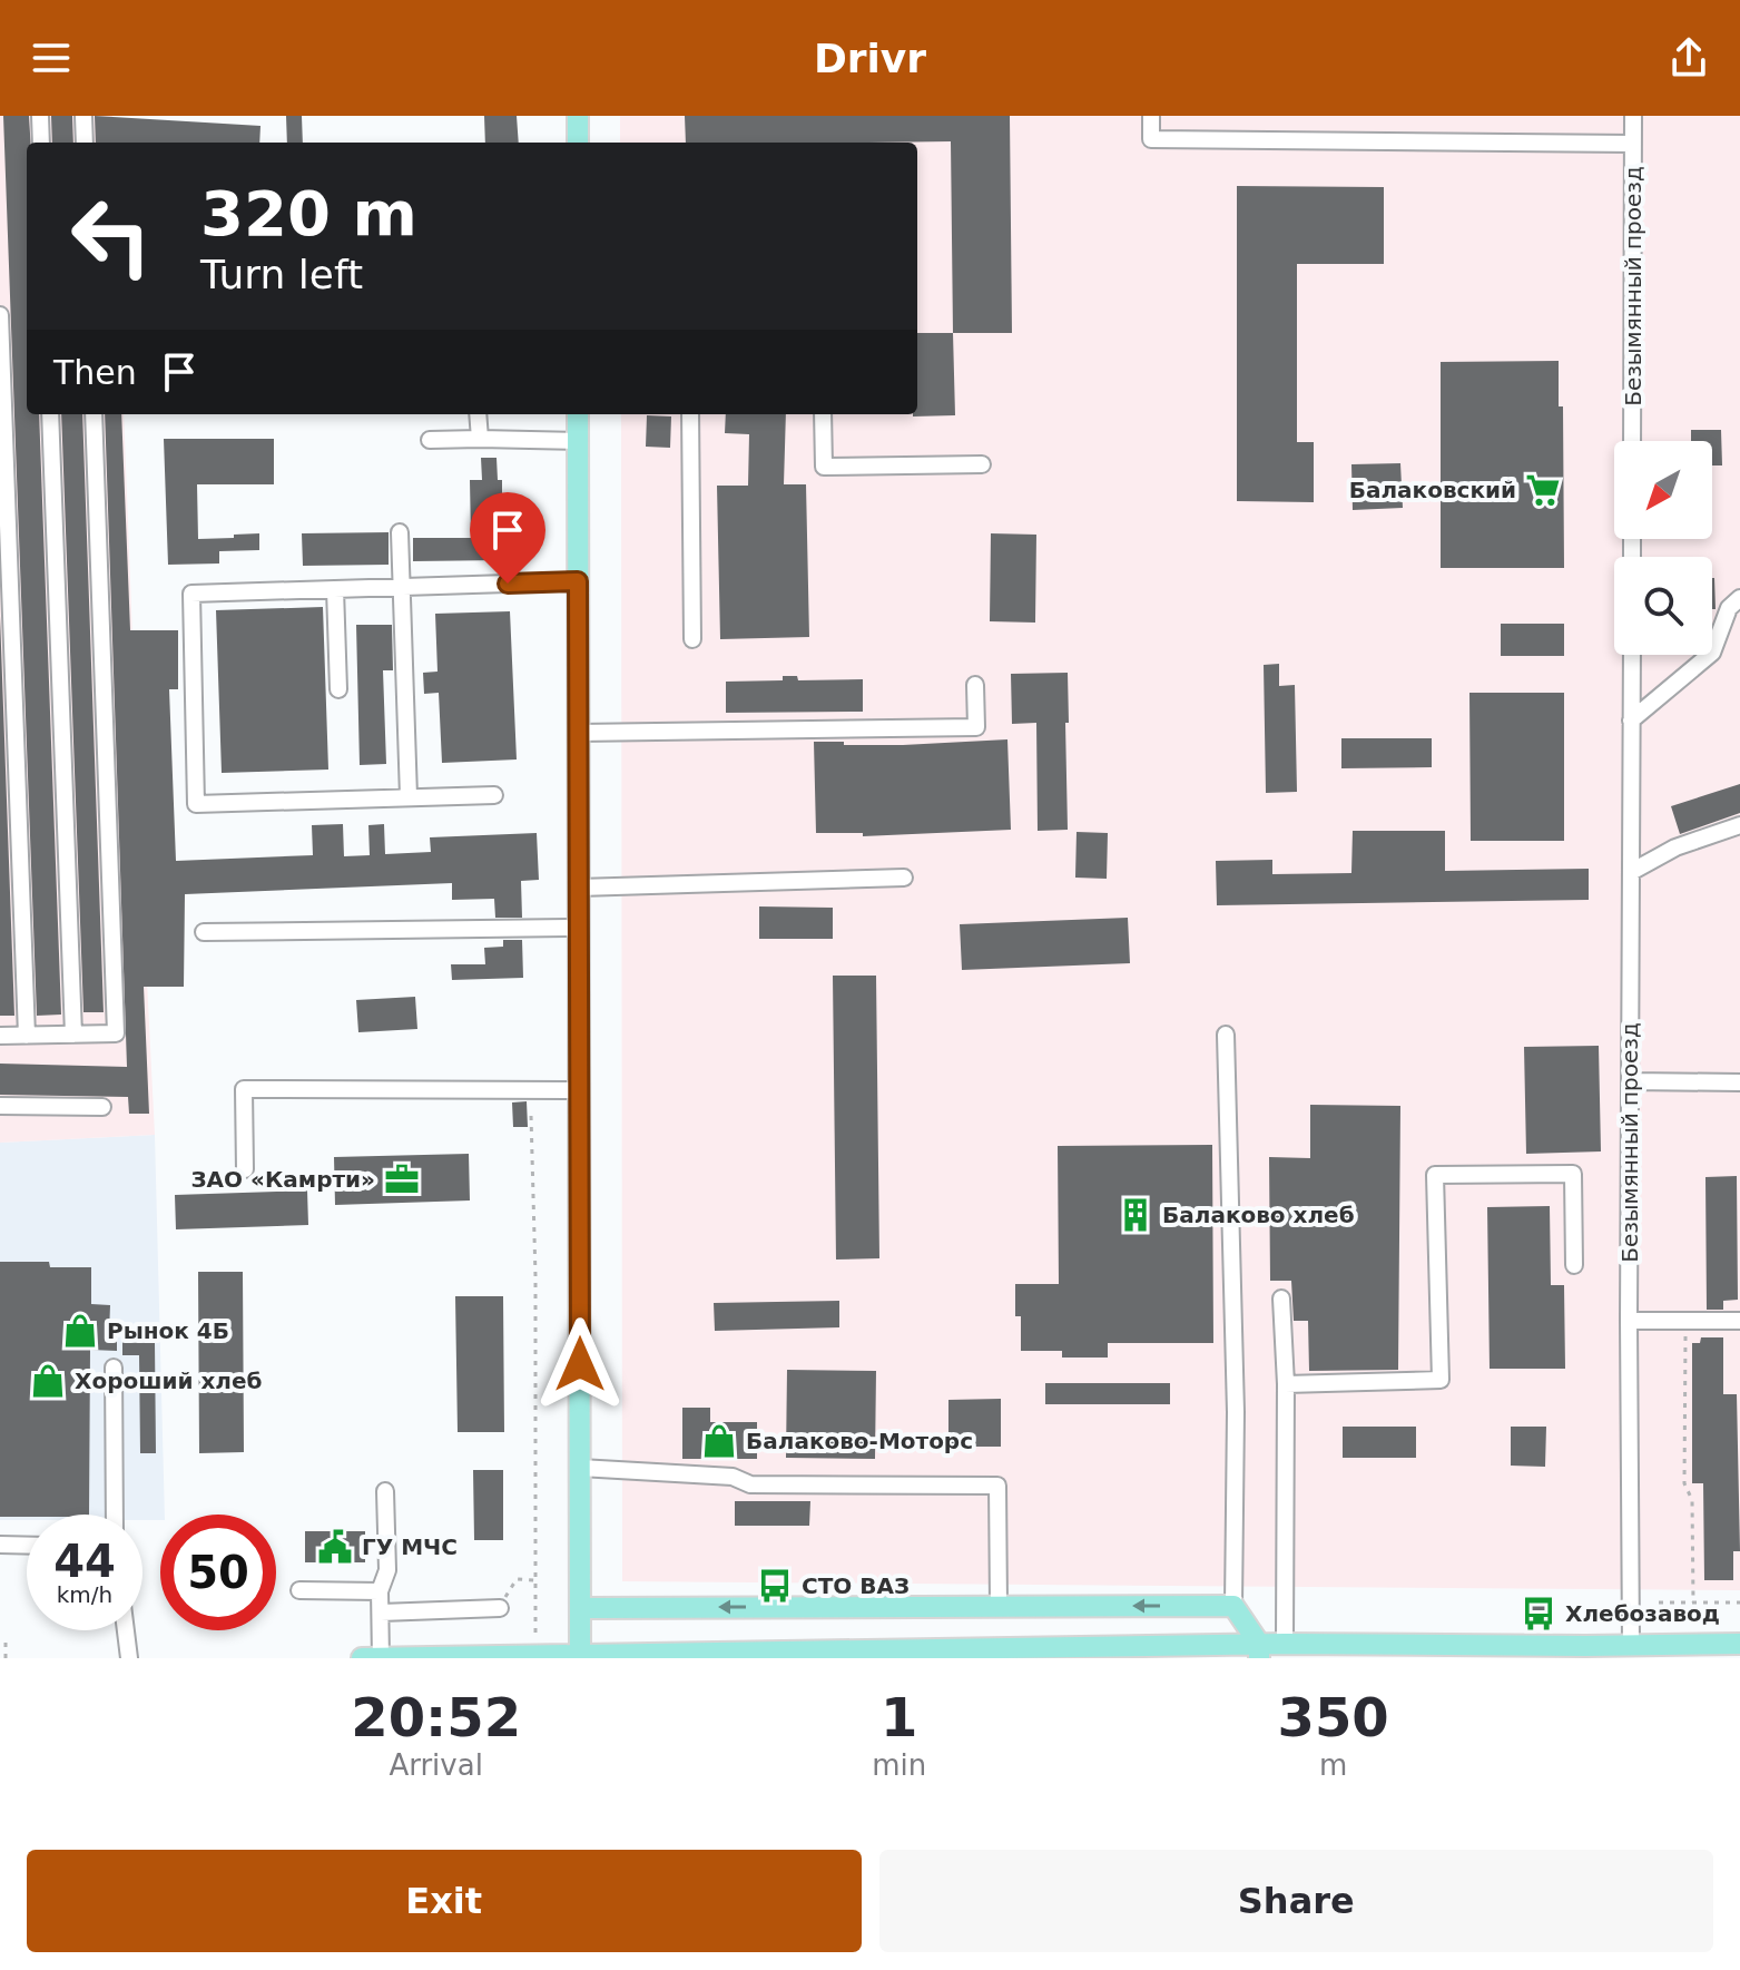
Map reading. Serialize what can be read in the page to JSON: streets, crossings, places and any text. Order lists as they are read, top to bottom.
{
  "streets": {
    "street": ["Безымянный проезд"]
  },
  "places": {
    "supermarket": ["Балаковский"],
    "office": ["ЗАО «Камрти»"],
    "building": ["Балаково хлеб"],
    "shop": ["Рынок 4Б", "Хороший хлеб", "Балаково-Моторс"],
    "public building": ["ГУ МЧС"],
    "bus stop": ["СТО ВАЗ", "Хлебозавод"]
  },
  "north": "bottom left",
  "page": {
    "header": "Drivr",
    "turn": ["320 m", "Turn left"],
    "then": "Then",
    "speed": "44 km/h",
    "limit": "50",
    "eta": [
      "20:52",
      "Arrival",
      "1",
      "min",
      "350",
      "m"
    ],
    "buttons": ["Exit", "Share"]
  }
}
